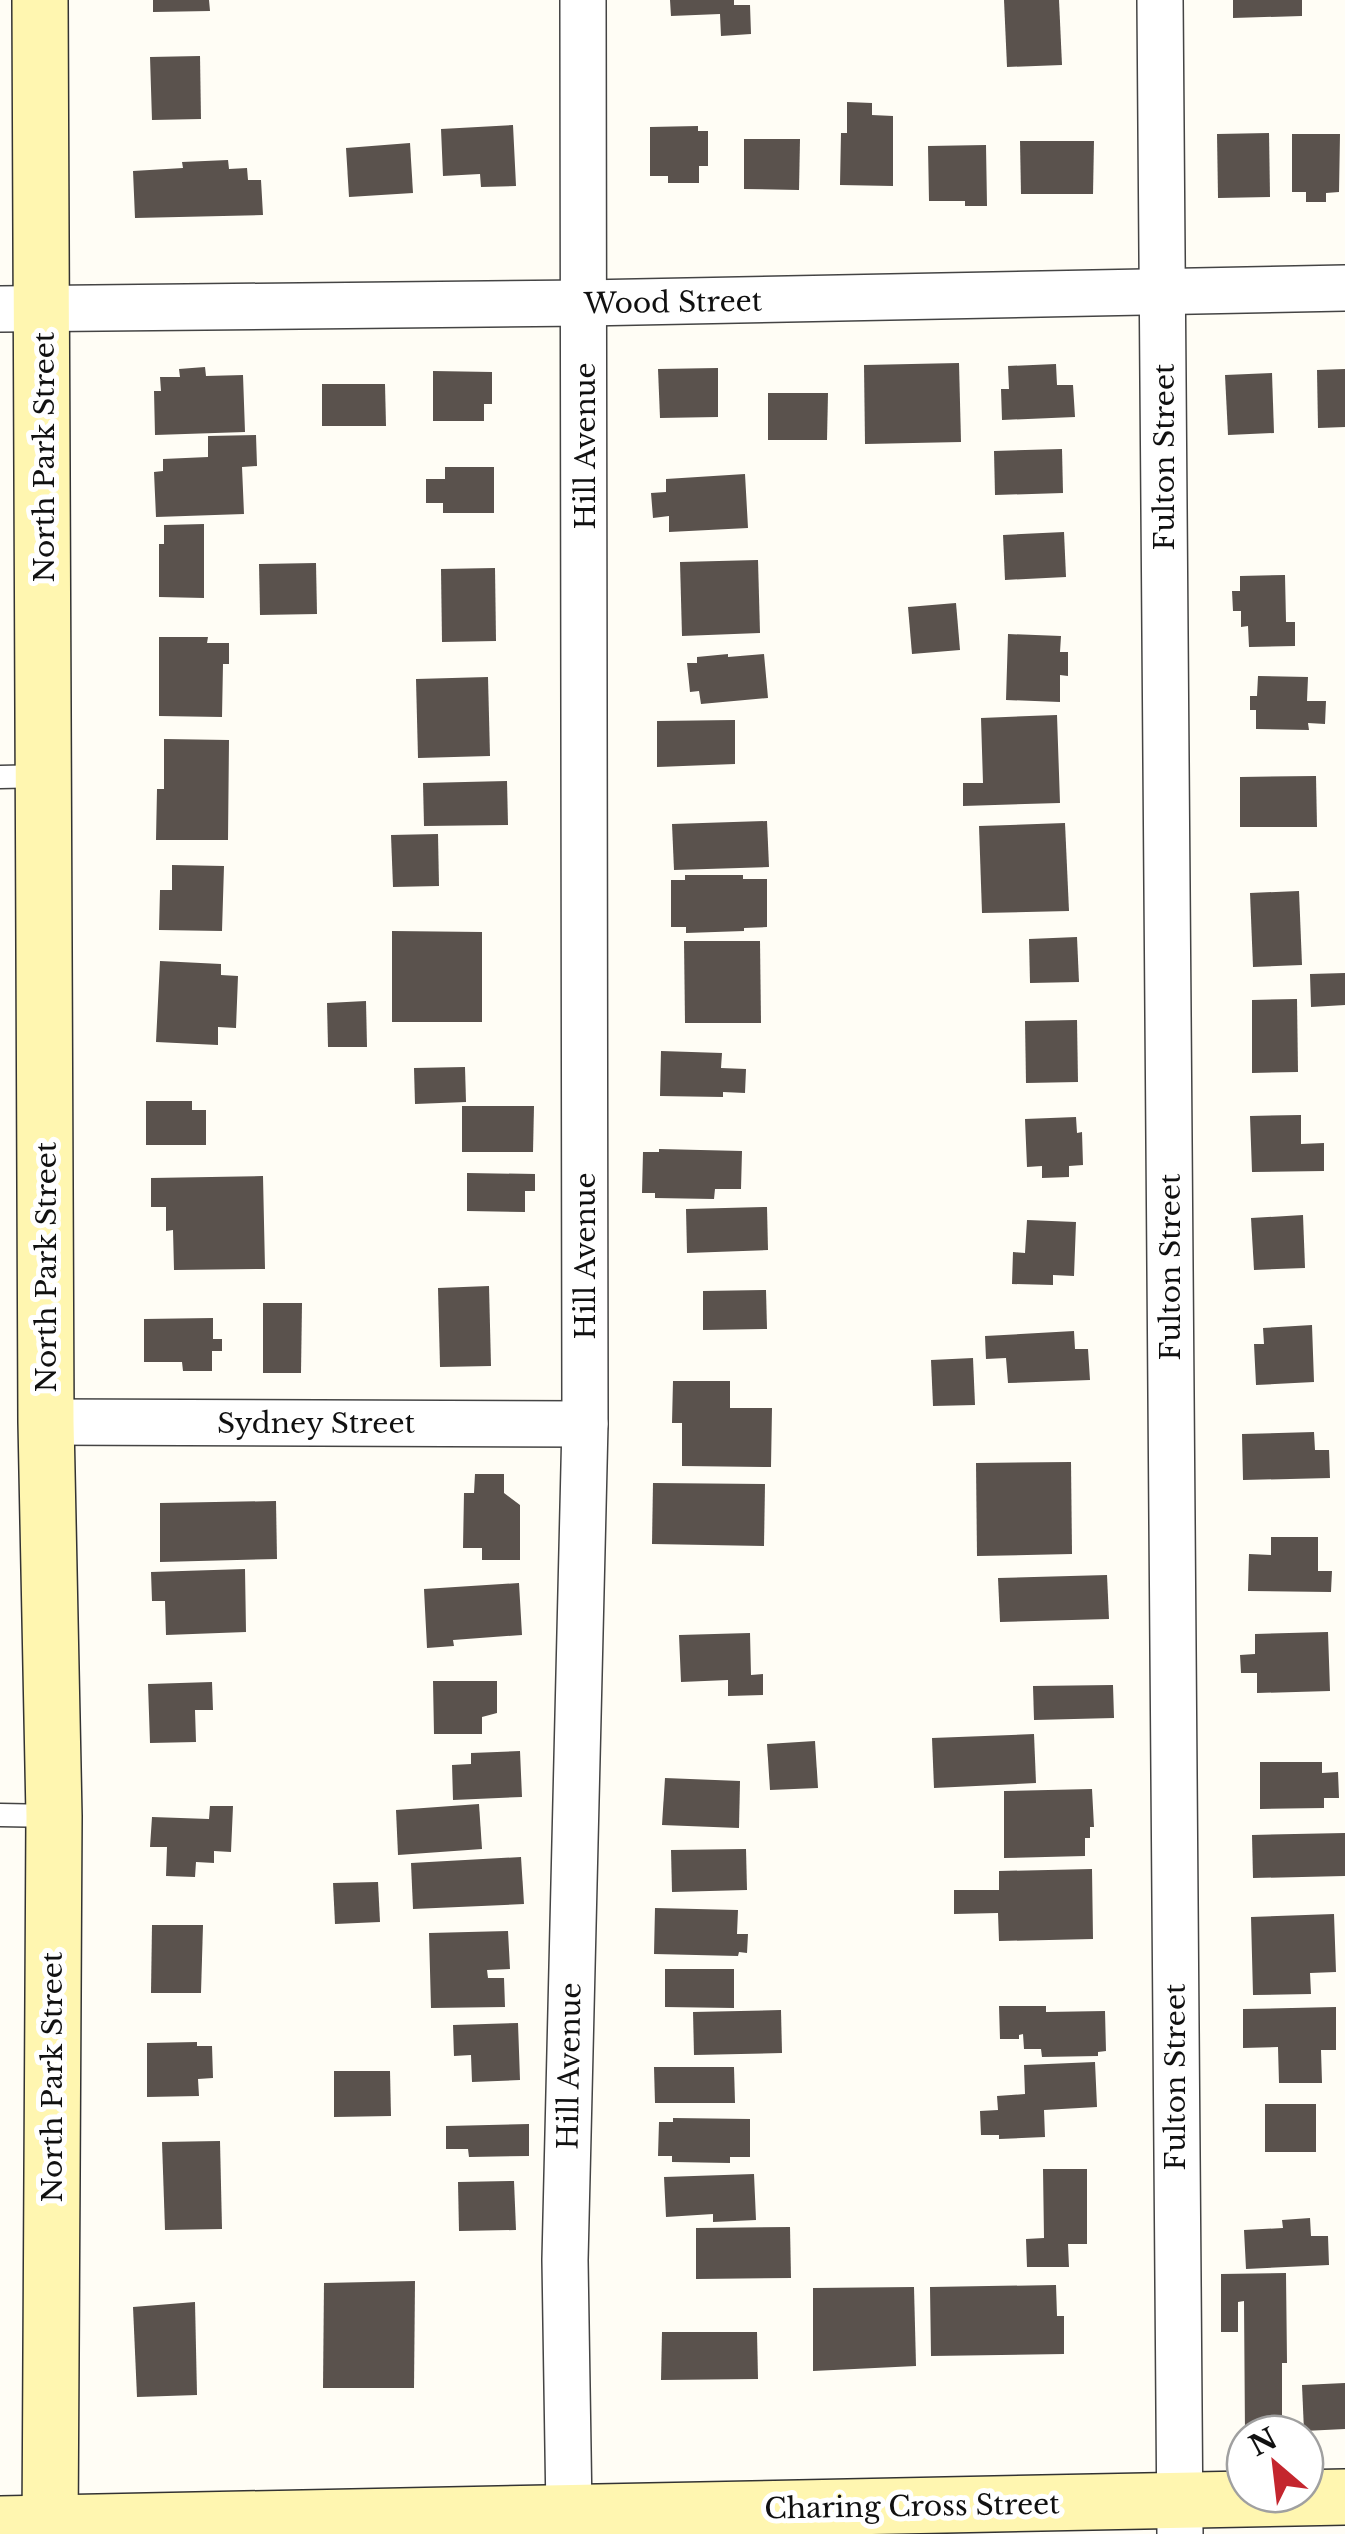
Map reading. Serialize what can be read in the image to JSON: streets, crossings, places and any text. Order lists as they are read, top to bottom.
{
  "streets": {
    "main road": ["North Park Street", "Charing Cross Street"],
    "street": [
      "Wood Street",
      "Hill Avenue",
      "Fulton Street",
      "Sydney Street"
    ]
  },
  "crossings": [
    ["Wood Street", "Hill Avenue"],
    ["Wood Street", "North Park Street"],
    ["Wood Street", "Fulton Street"],
    ["Hill Avenue", "Sydney Street"],
    ["Hill Avenue", "Charing Cross Street"],
    ["North Park Street", "Sydney Street"],
    ["North Park Street", "Charing Cross Street"],
    ["Fulton Street", "Charing Cross Street"]
  ],
  "north": "top left"
}
